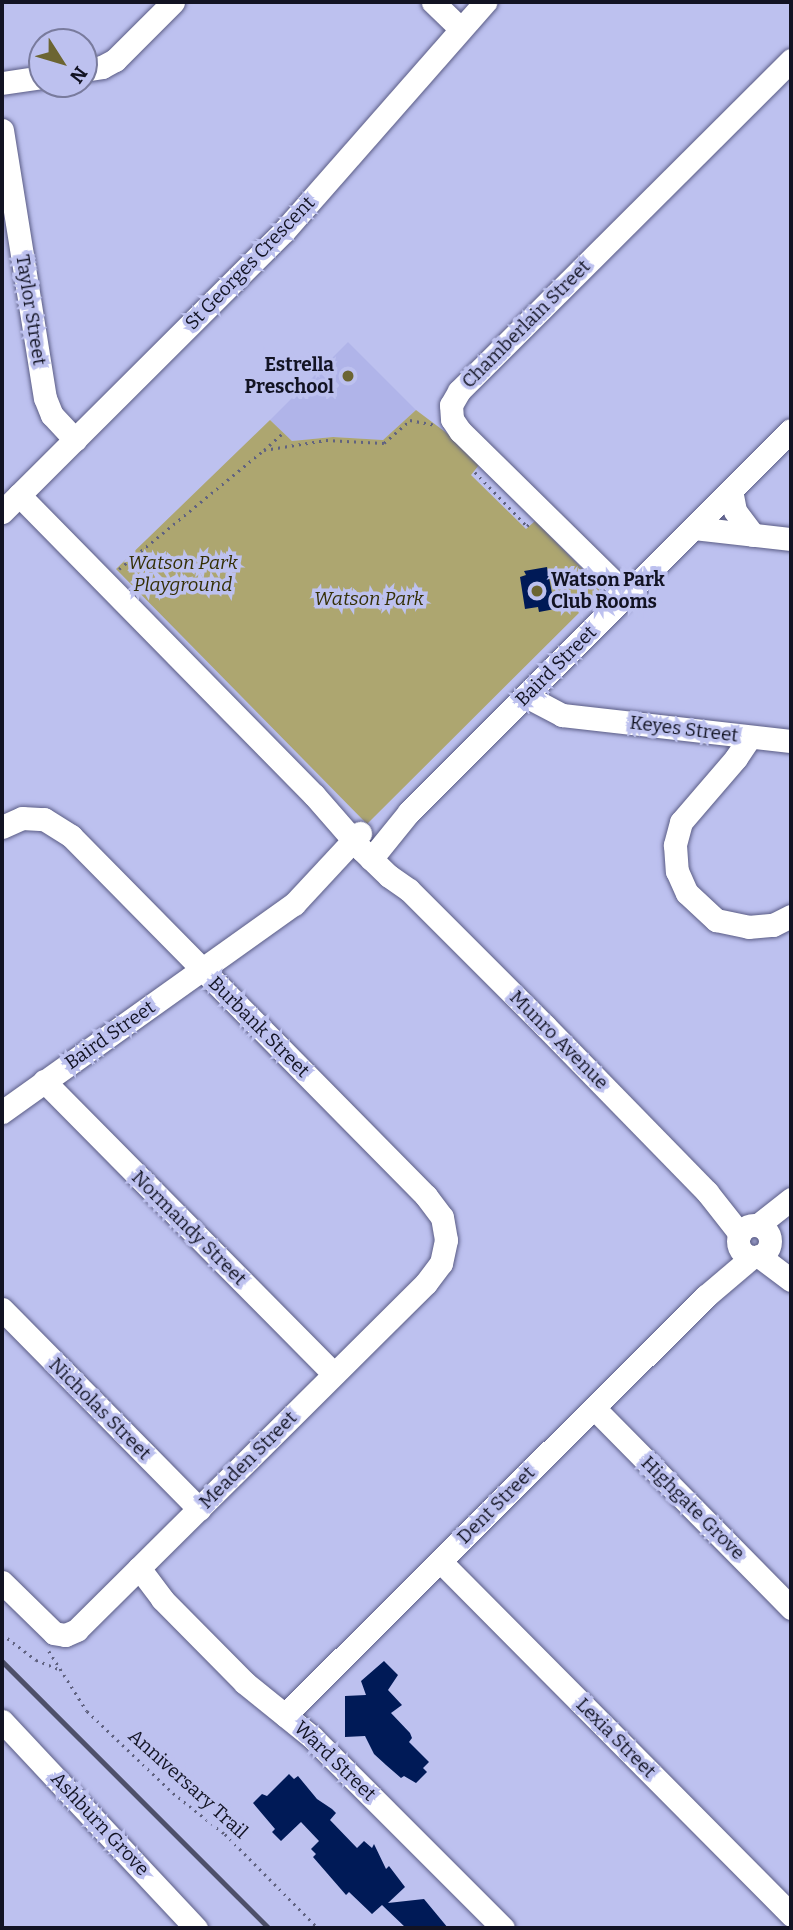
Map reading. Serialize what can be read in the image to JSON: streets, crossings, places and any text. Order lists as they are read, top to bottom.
{
  "streets": {
    "street": [
      "St Georges Crescent",
      "Taylor Street",
      "Chamberlain Street",
      "Baird Street",
      "Keyes Street",
      "Burbank Street",
      "Munro Avenue",
      "Normandy Street",
      "Nicholas Street",
      "Meaden Street",
      "Dent Street",
      "Highgate Grove",
      "Lexia Street",
      "Ward Street",
      "Ashburn Grove"
    ],
    "path": ["Anniversary Trail"]
  },
  "crossings": [
    ["St Georges Crescent", "Taylor Street"],
    ["St Georges Crescent", "Munro Avenue"],
    ["Chamberlain Street", "Baird Street"],
    ["Baird Street", "Keyes Street"],
    ["Baird Street", "Burbank Street"],
    ["Baird Street", "Munro Avenue"],
    ["Baird Street", "Normandy Street"],
    ["Burbank Street", "Meaden Street"],
    ["Munro Avenue", "Dent Street"],
    ["Normandy Street", "Meaden Street"],
    ["Nicholas Street", "Meaden Street"],
    ["Meaden Street", "Ward Street"],
    ["Meaden Street", "Anniversary Trail"],
    ["Dent Street", "Highgate Grove"],
    ["Dent Street", "Lexia Street"],
    ["Dent Street", "Ward Street"]
  ],
  "parks": ["Watson Park Playground", "Watson Park"],
  "places": ["Estrella Preschool", "Watson Park Club Rooms"],
  "north": "bottom right"
}
